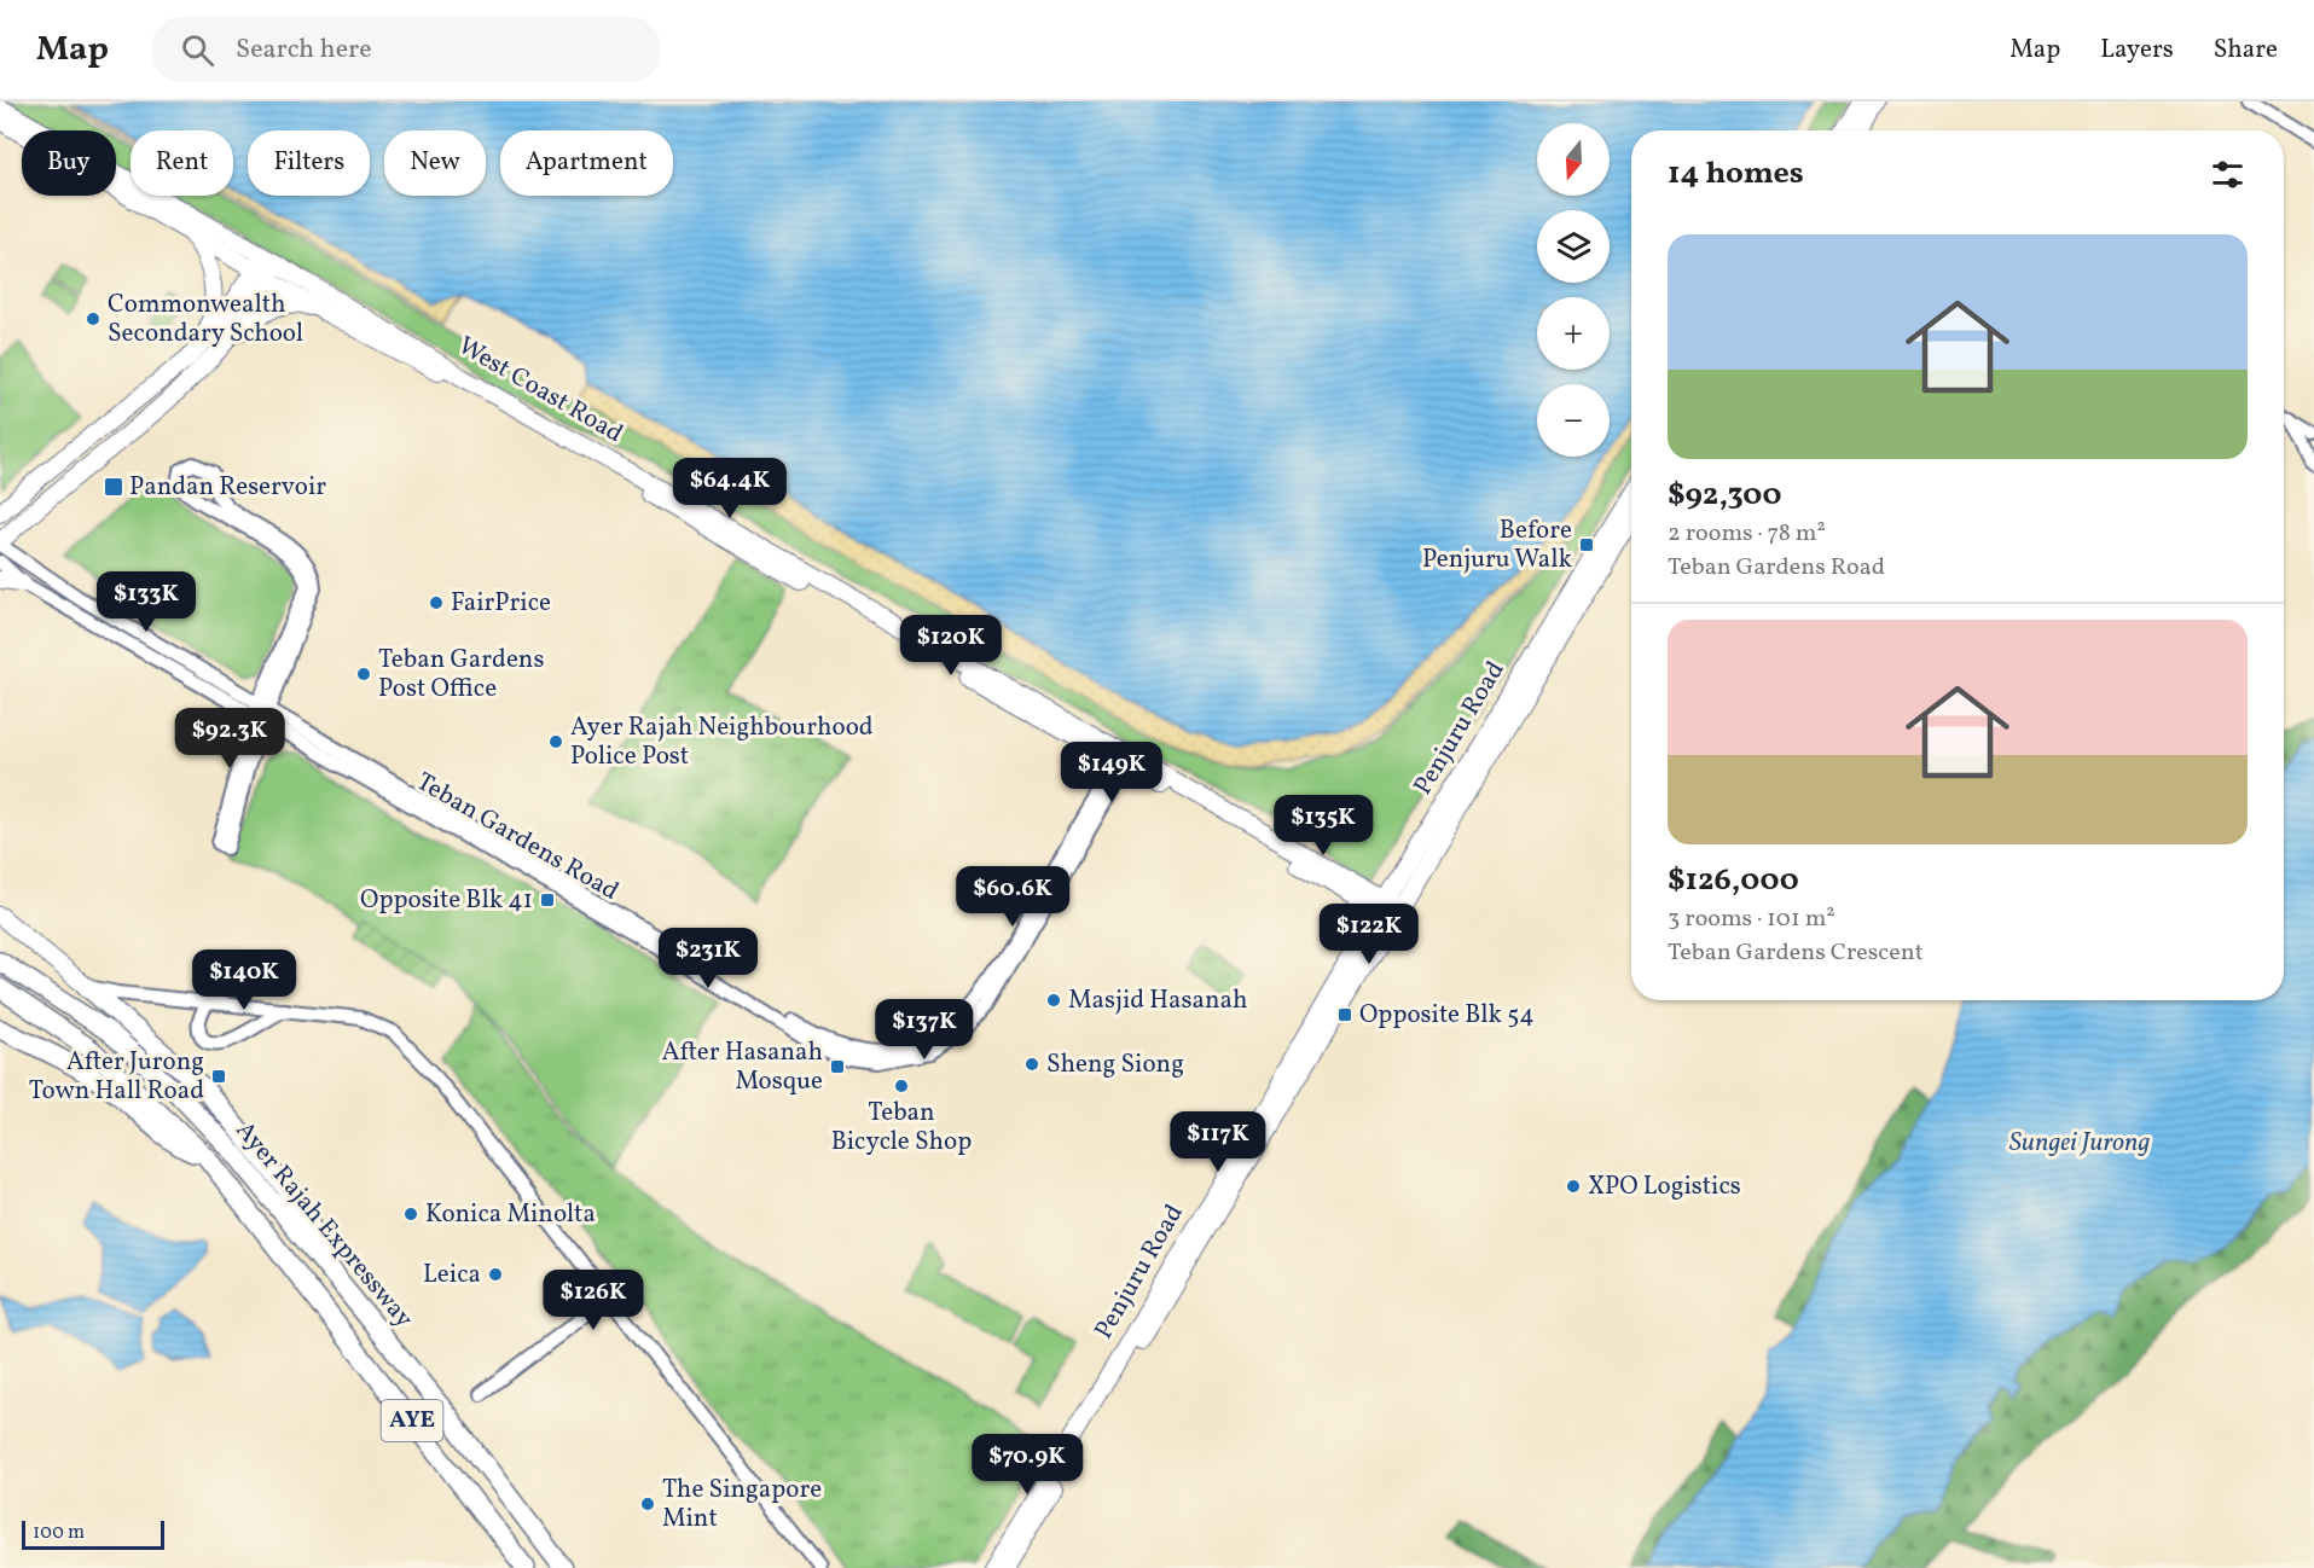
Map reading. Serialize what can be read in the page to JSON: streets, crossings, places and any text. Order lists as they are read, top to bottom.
{
  "streets": {
    "highway": ["Ayer Rajah Expressway", "AYE"],
    "main road": ["West Coast Road", "Penjuru Road"],
    "street": ["Teban Gardens Road"]
  },
  "crossings": [
    ["West Coast Road", "Penjuru Road"],
    ["West Coast Road", "Teban Gardens Road"]
  ],
  "water": ["Sungei Jurong"],
  "places": {
    "other": [
      "Commonwealth Secondary School",
      "FairPrice",
      "Teban Gardens Post Office",
      "Ayer Rajah Neighbourhood Police Post",
      "Masjid Hasanah",
      "Sheng Siong",
      "Teban Bicycle Shop",
      "XPO Logistics",
      "Konica Minolta",
      "Leica",
      "The Singapore Mint"
    ],
    "transit": [
      "Pandan Reservoir",
      "Before Penjuru Walk",
      "Opposite Blk 41",
      "Opposite Blk 54",
      "After Hasanah Mosque",
      "After Jurong Town Hall Road"
    ]
  },
  "scale_bar": "100 m",
  "north": "bottom",
  "page": {
    "header": "Map",
    "search": "Search here",
    "nav": ["Map", "Layers", "Share"],
    "map_buttons": ["+", "−"],
    "chip": [
      "Buy",
      "Rent",
      "Filters",
      "New",
      "Apartment"
    ],
    "heading": "14 homes",
    "list": [
      {
        "name": "$92,300",
        "note": "2 rooms · 78 m² · Teban Gardens Road"
      },
      {
        "name": "$126,000",
        "note": "3 rooms · 101 m² · Teban Gardens Crescent"
      }
    ],
    "price": [
      "$64.4K",
      "$133K",
      "$120K",
      "$92.3K",
      "$149K",
      "$135K",
      "$60.6K",
      "$122K",
      "$231K",
      "$140K",
      "$137K",
      "$117K",
      "$126K",
      "$70.9K"
    ],
    "scale": "100 m"
  }
}
